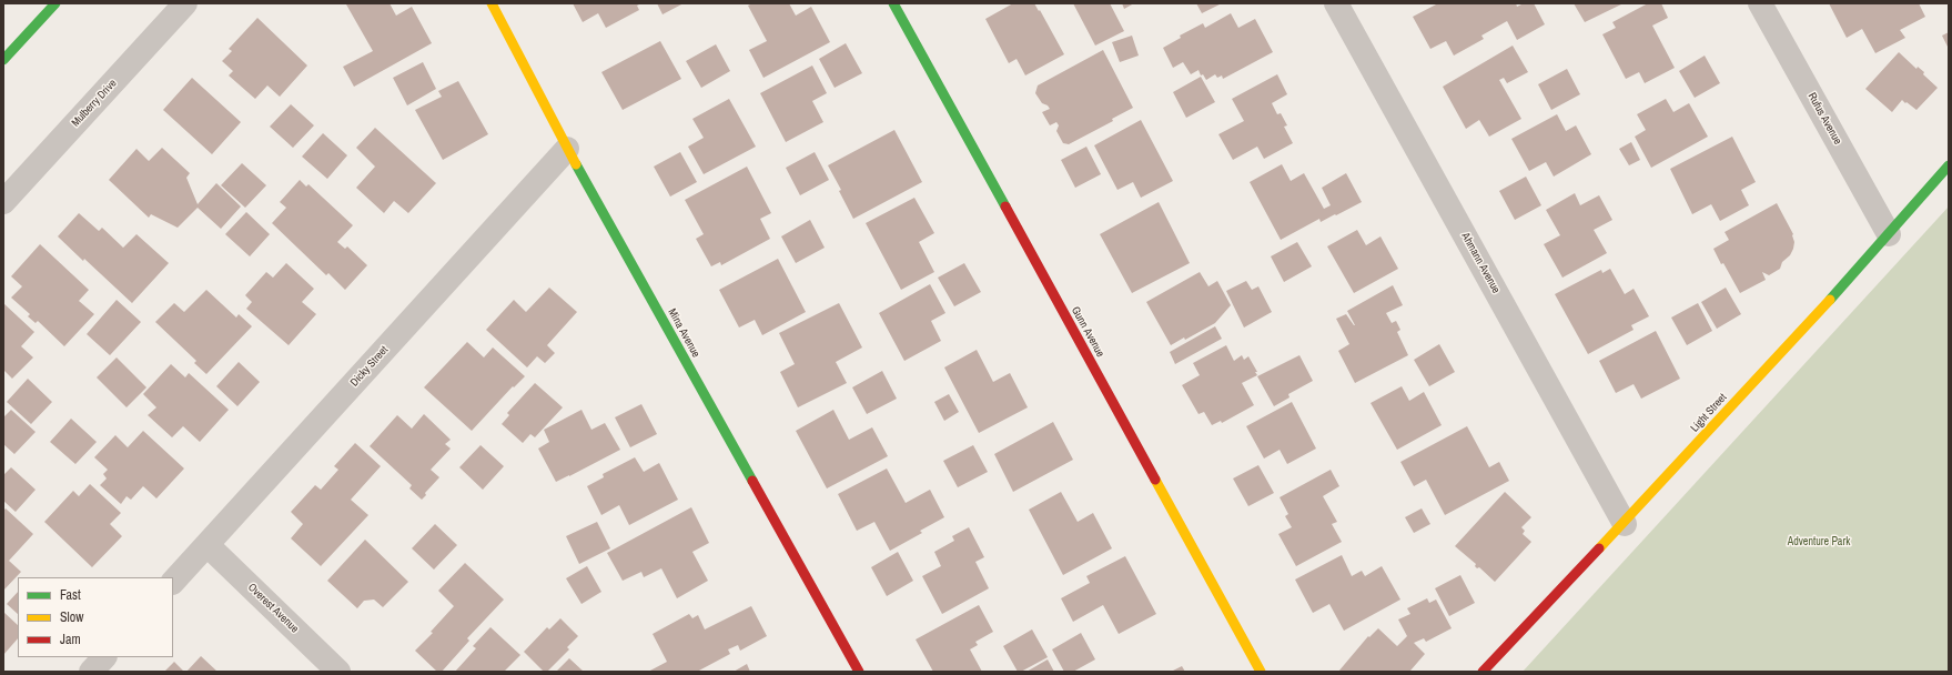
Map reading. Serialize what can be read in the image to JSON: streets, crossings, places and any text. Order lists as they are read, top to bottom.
{
  "streets": {
    "street": [
      "Mulberry Drive",
      "Rufus Avenue",
      "Ahmann Avenue",
      "Gunn Avenue",
      "Mina Avenue",
      "Dicky Street",
      "Light Street",
      "Overest Avenue"
    ]
  },
  "crossings": [
    ["Rufus Avenue", "Light Street"],
    ["Ahmann Avenue", "Light Street"],
    ["Mina Avenue", "Dicky Street"],
    ["Dicky Street", "Overest Avenue"]
  ],
  "parks": ["Adventure Park"],
  "legend": ["Fast", "Slow", "Jam"]
}
